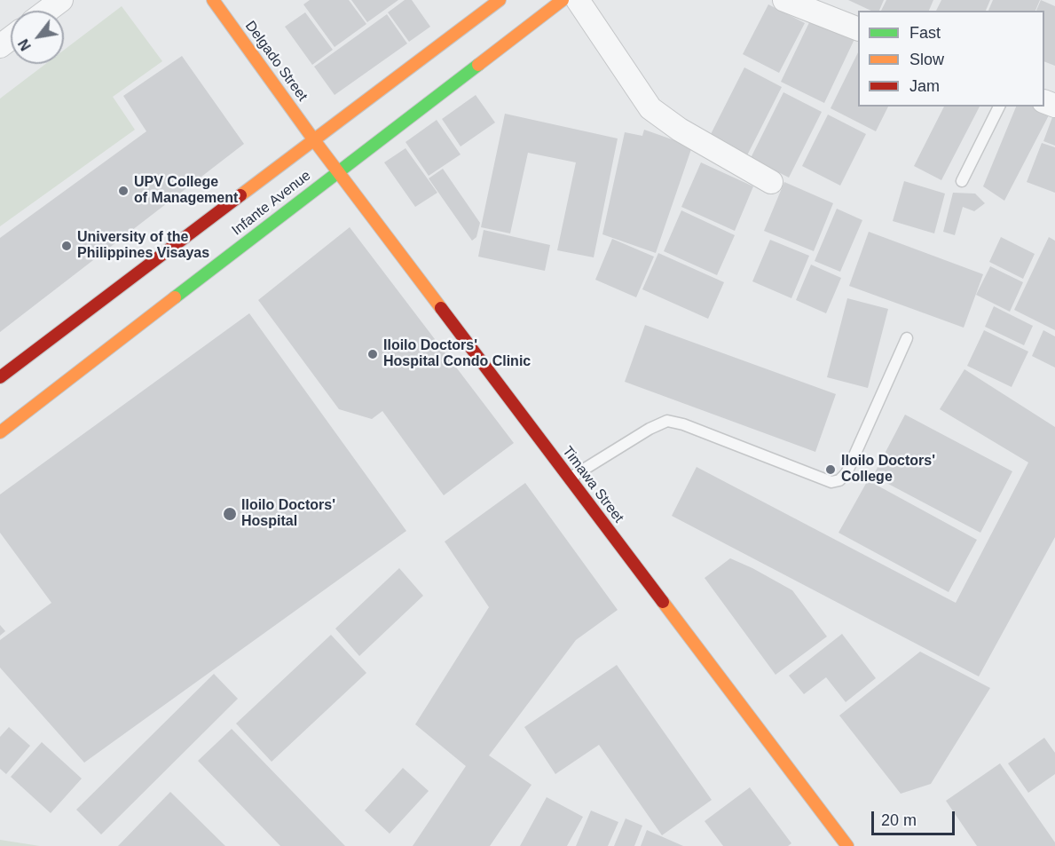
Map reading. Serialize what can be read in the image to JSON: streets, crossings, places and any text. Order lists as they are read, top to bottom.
{
  "streets": {
    "main road": ["Delgado Street", "Infante Avenue", "Timawa Street"]
  },
  "crossings": [
    ["Delgado Street", "Infante Avenue"],
    ["Delgado Street", "Timawa Street"],
    ["Infante Avenue", "Timawa Street"]
  ],
  "places": [
    "UPV College of Management",
    "University of the Philippines Visayas",
    "Iloilo Doctors' Hospital Condo Clinic",
    "Iloilo Doctors' College",
    "Iloilo Doctors' Hospital"
  ],
  "legend": ["Fast", "Slow", "Jam"],
  "scale_bar": "20 m",
  "north": "bottom left"
}
